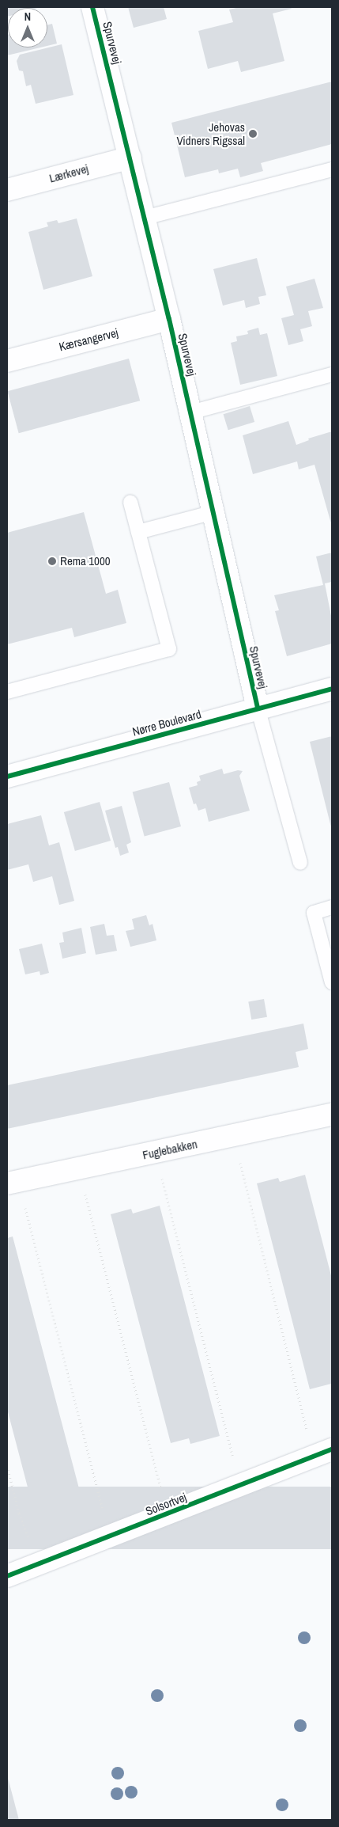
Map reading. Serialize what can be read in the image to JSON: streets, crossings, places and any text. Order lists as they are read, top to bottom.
{
  "streets": {
    "street": [
      "Spurvevej",
      "Lærkevej",
      "Kærsangervej",
      "Nørre Boulevard",
      "Fuglebakken",
      "Solsortvej"
    ]
  },
  "crossings": [
    ["Spurvevej", "Lærkevej"],
    ["Spurvevej", "Kærsangervej"],
    ["Spurvevej", "Nørre Boulevard"]
  ],
  "places": ["Jehovas Vidners Rigssal", "Rema 1000"],
  "north": "top"
}
